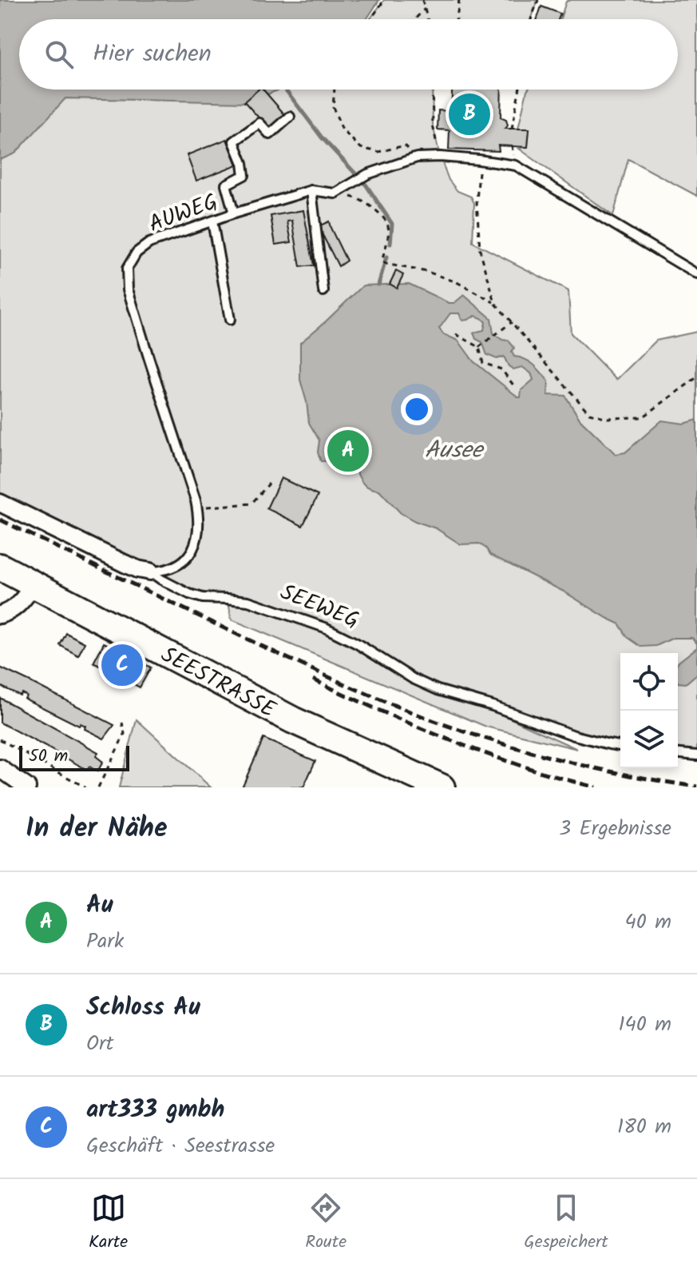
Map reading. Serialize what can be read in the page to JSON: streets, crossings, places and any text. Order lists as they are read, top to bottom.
{
  "streets": {
    "main road": ["SEESTRASSE"],
    "street": ["SEEWEG"],
    "lane": ["AUWEG"]
  },
  "crossings": [
    ["AUWEG", "SEEWEG"]
  ],
  "water": ["Ausee"],
  "scale_bar": "50 m",
  "page": {
    "search": "Hier suchen",
    "pins": ["B", "A", "C"],
    "scale": "50 m",
    "heading": ["In der Nähe", "3 Ergebnisse"],
    "list": [
      {
        "mark": "A",
        "name": "Au",
        "note": "Park",
        "value": "40 m"
      },
      {
        "mark": "B",
        "name": "Schloss Au",
        "note": "Ort",
        "value": "140 m"
      },
      {
        "mark": "C",
        "name": "art333 gmbh",
        "note": "Geschäft · Seestrasse",
        "value": "180 m"
      }
    ],
    "nav": ["Karte", "Route", "Gespeichert"]
  }
}
